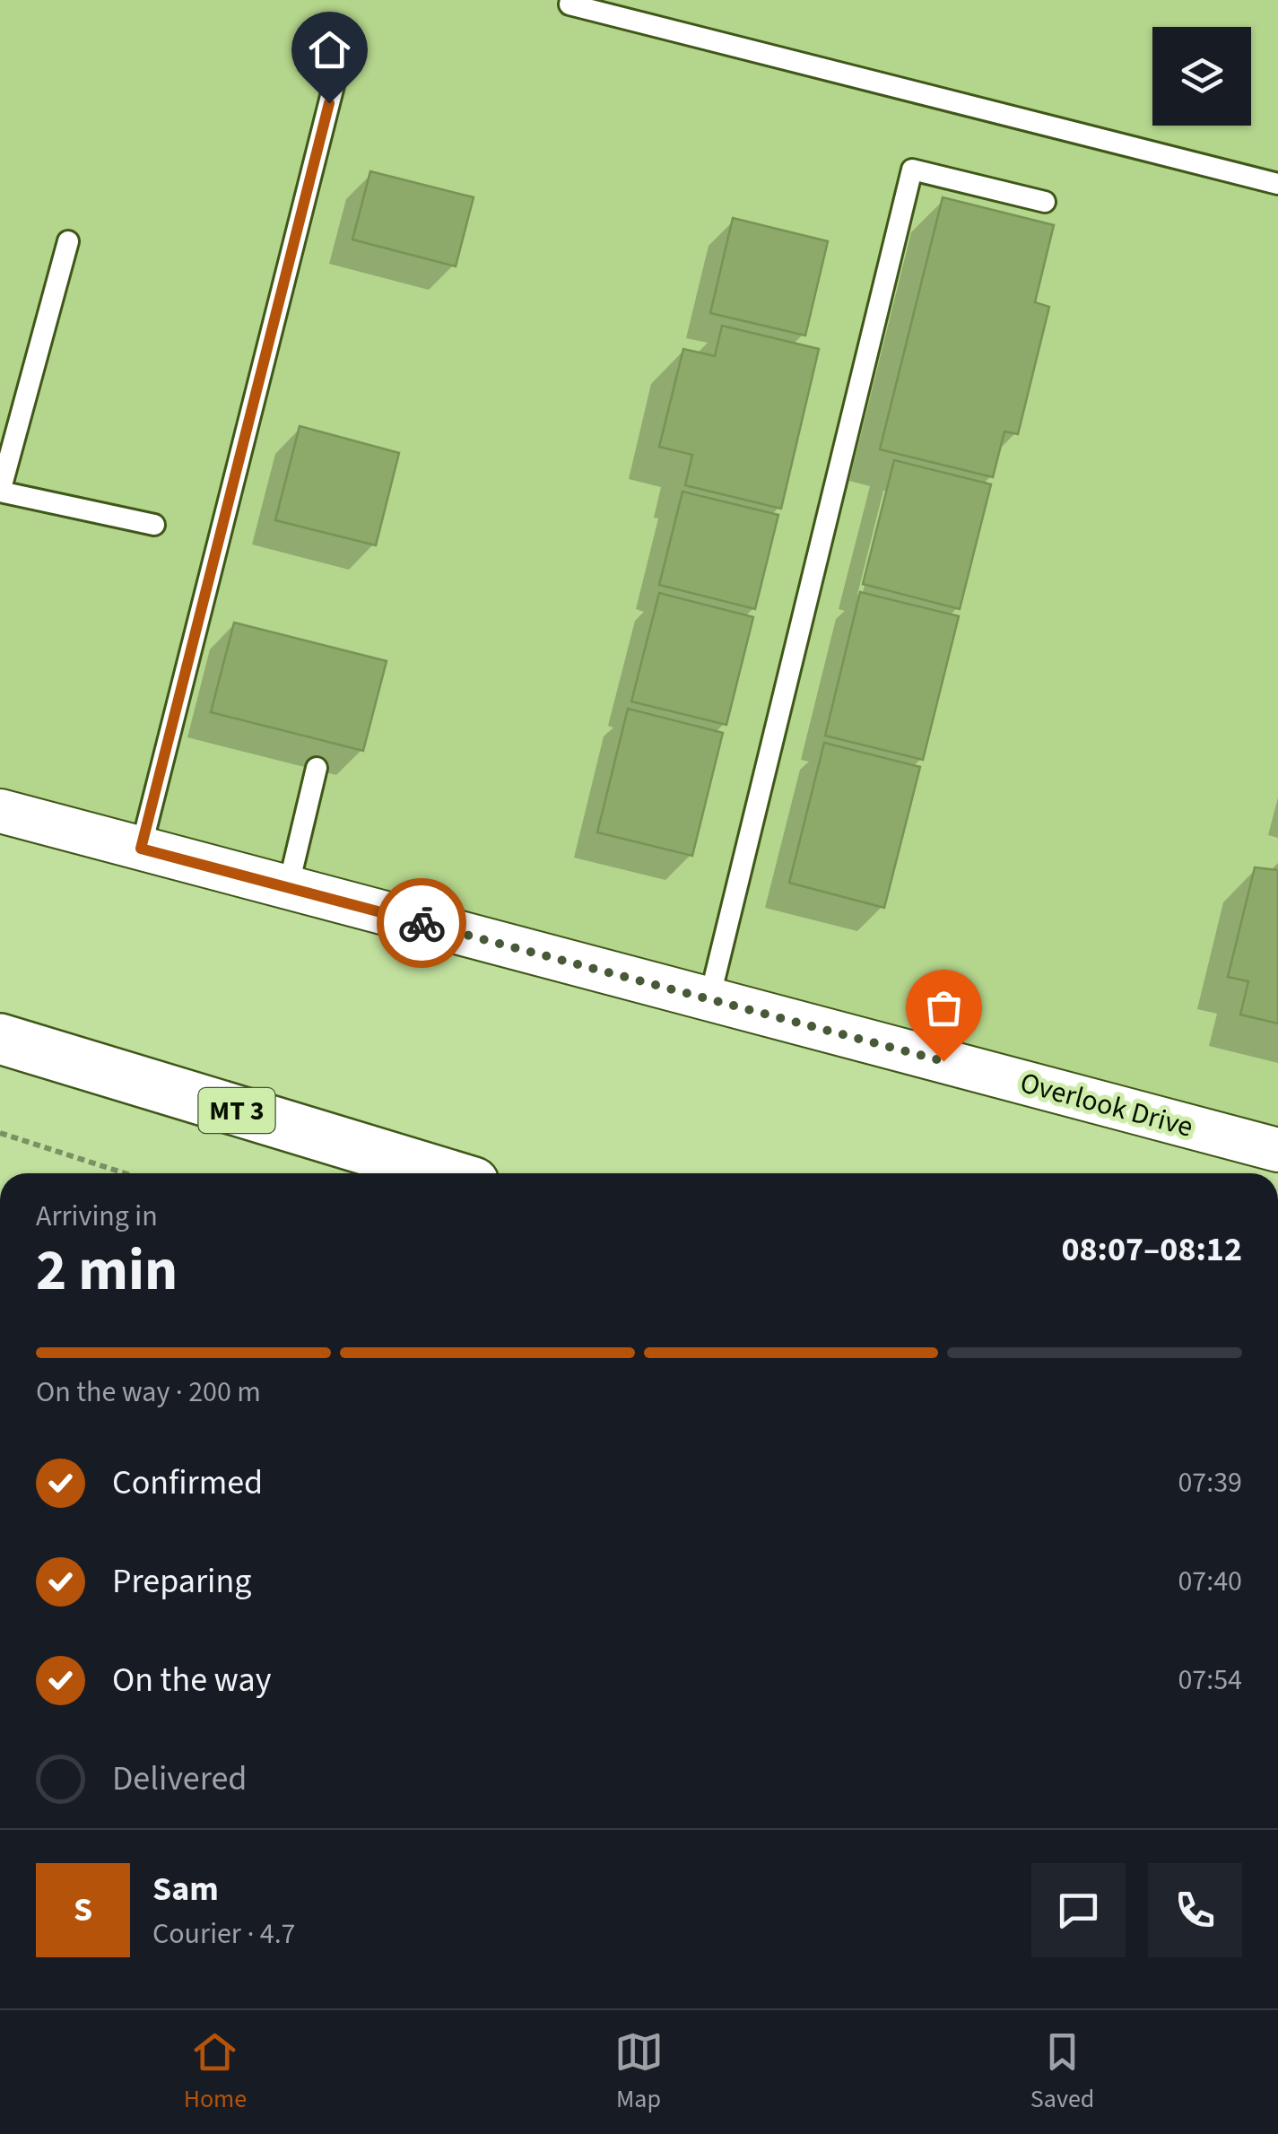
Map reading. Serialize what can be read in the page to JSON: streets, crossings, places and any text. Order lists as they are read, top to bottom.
{
  "streets": {
    "highway": ["MT 3"],
    "street": ["Overlook Drive"]
  },
  "page": {
    "heading": ["2 min", "Arriving in", "08:07–08:12"],
    "panel": ["Sam", "Courier · 4.7"],
    "bar": "On the way · 200 m",
    "list": [
      ["Confirmed", "07:39"],
      ["Preparing", "07:40"],
      ["On the way", "07:54"],
      "Delivered"
    ],
    "round": "S",
    "tabs": ["Home", "Map", "Saved"]
  }
}
